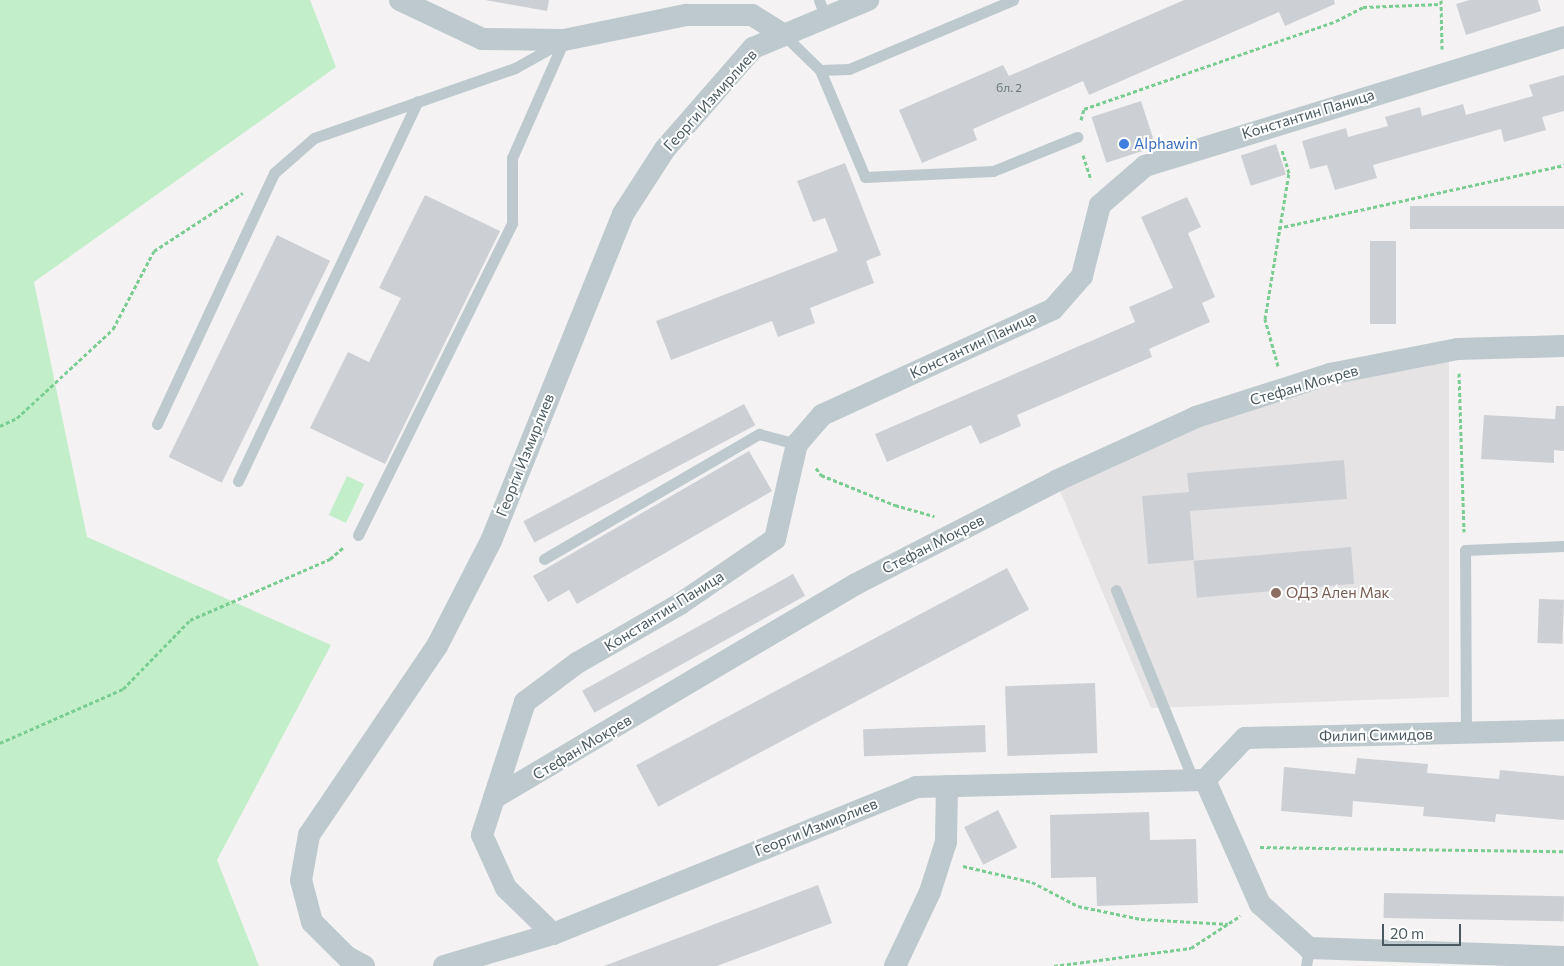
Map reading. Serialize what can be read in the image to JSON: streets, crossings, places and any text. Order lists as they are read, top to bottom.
{
  "streets": {
    "street": [
      "Георги Измирлиев",
      "Константин Паница",
      "Стефан Мокрев",
      "Филип Симидов"
    ]
  },
  "crossings": [
    ["Георги Измирлиев", "Филип Симидов"],
    ["Константин Паница", "Стефан Мокрев"]
  ],
  "places": ["Alphawin", "ОДЗ Ален Мак"],
  "house_numbers": ["бл. 2"],
  "scale_bar": "20 m"
}
